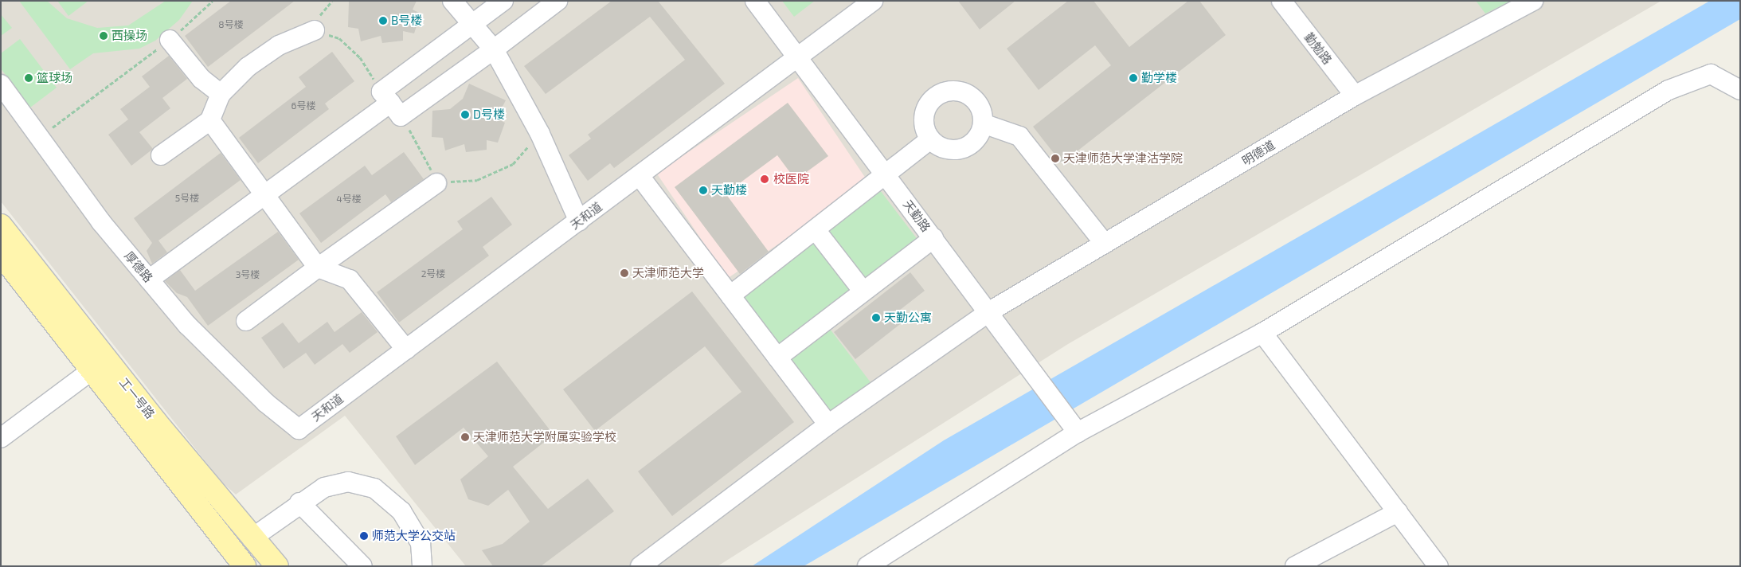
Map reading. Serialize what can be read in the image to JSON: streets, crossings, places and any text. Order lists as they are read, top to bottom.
{
  "streets": {
    "main road": ["工一号路"],
    "street": [
      "勤勉路",
      "明德道",
      "天和道",
      "天勤路",
      "厚德路"
    ]
  },
  "crossings": [
    ["勤勉路", "明德道"],
    ["明德道", "天勤路"],
    ["天和道", "天勤路"],
    ["天和道", "厚德路"]
  ],
  "places": [
    "B号楼",
    "西操场",
    "篮球场",
    "勤学楼",
    "D号楼",
    "天津师范大学津沽学院",
    "校医院",
    "天勤楼",
    "天津师范大学",
    "天勤公寓",
    "天津师范大学附属实验学校",
    "师范大学公交站"
  ],
  "house_numbers": [
    "8号楼",
    "6号楼",
    "5号楼",
    "4号楼",
    "2号楼",
    "3号楼"
  ]
}
